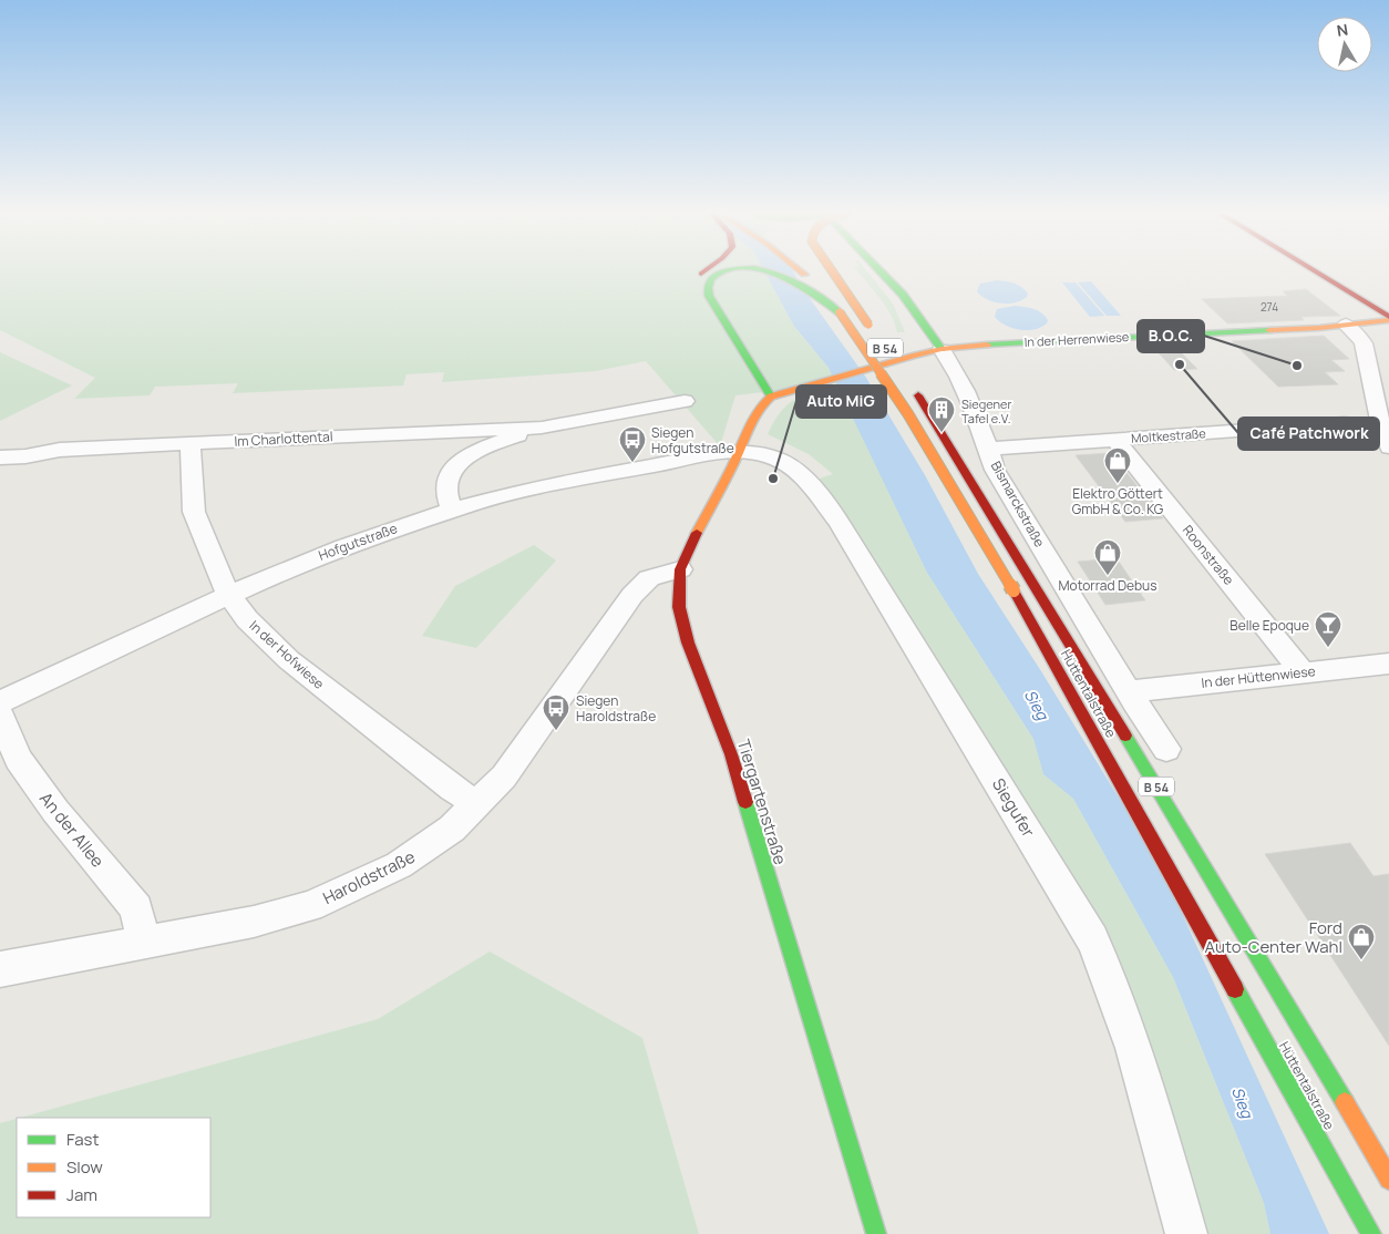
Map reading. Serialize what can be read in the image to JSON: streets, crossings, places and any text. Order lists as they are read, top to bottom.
{
  "streets": {
    "main road": [
      "In der Herrenwiese",
      "B 54",
      "Bismarckstraße",
      "Hüttentalstraße",
      "Tiergartenstraße"
    ],
    "street": [
      "Moltkestraße",
      "Im Charlottental",
      "Hofgutstraße",
      "Roonstraße",
      "In der Hofwiese",
      "In der Hüttenwiese",
      "Siegufer",
      "An der Allee",
      "Haroldstraße"
    ]
  },
  "crossings": [
    ["In der Herrenwiese", "B 54"],
    ["In der Herrenwiese", "Bismarckstraße"],
    ["In der Herrenwiese", "Tiergartenstraße"],
    ["Moltkestraße", "Bismarckstraße"],
    ["Moltkestraße", "Roonstraße"],
    ["Im Charlottental", "Hofgutstraße"],
    ["Im Charlottental", "In der Hofwiese"],
    ["Bismarckstraße", "In der Hüttenwiese"],
    ["Hofgutstraße", "In der Hofwiese"],
    ["Hofgutstraße", "Tiergartenstraße"],
    ["Hofgutstraße", "Siegufer"],
    ["Roonstraße", "In der Hüttenwiese"],
    ["In der Hofwiese", "Haroldstraße"],
    ["Tiergartenstraße", "Siegufer"],
    ["Tiergartenstraße", "Haroldstraße"],
    ["An der Allee", "Haroldstraße"]
  ],
  "water": ["Sieg"],
  "places": {
    "other": ["Café Patchwork", "B.O.C.", "Auto MiG"],
    "building": ["Siegener Tafel e.V."],
    "bus stop": ["Siegen Hofgutstraße", "Siegen Haroldstraße"],
    "shop": ["Elektro Göttert GmbH & Co. KG", "Motorrad Debus", "Ford Auto-Center Wahl"],
    "bar": ["Belle Epoque"]
  },
  "house_numbers": ["274"],
  "legend": ["Fast", "Slow", "Jam"],
  "north": "top"
}
